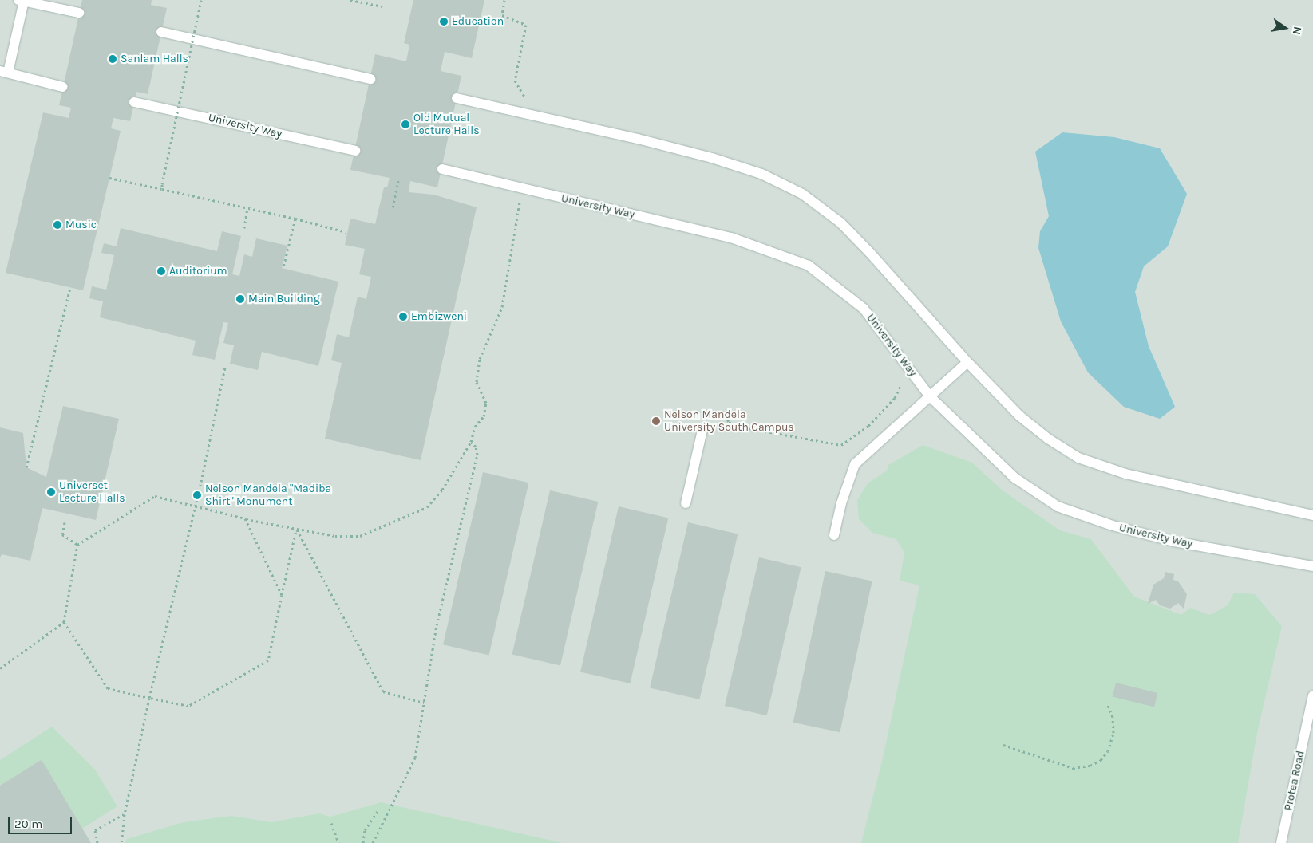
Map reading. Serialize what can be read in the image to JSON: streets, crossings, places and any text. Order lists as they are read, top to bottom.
{
  "streets": {
    "lane": ["University Way", "Protea Road"]
  },
  "places": [
    "Education",
    "Sanlam Halls",
    "Old Mutual Lecture Halls",
    "Music",
    "Auditorium",
    "Main Building",
    "Embizweni",
    "Nelson Mandela University South Campus",
    "Universet Lecture Halls",
    "Nelson Mandela \"Madiba Shirt\" Monument"
  ],
  "scale_bar": "20 m",
  "north": "right"
}
